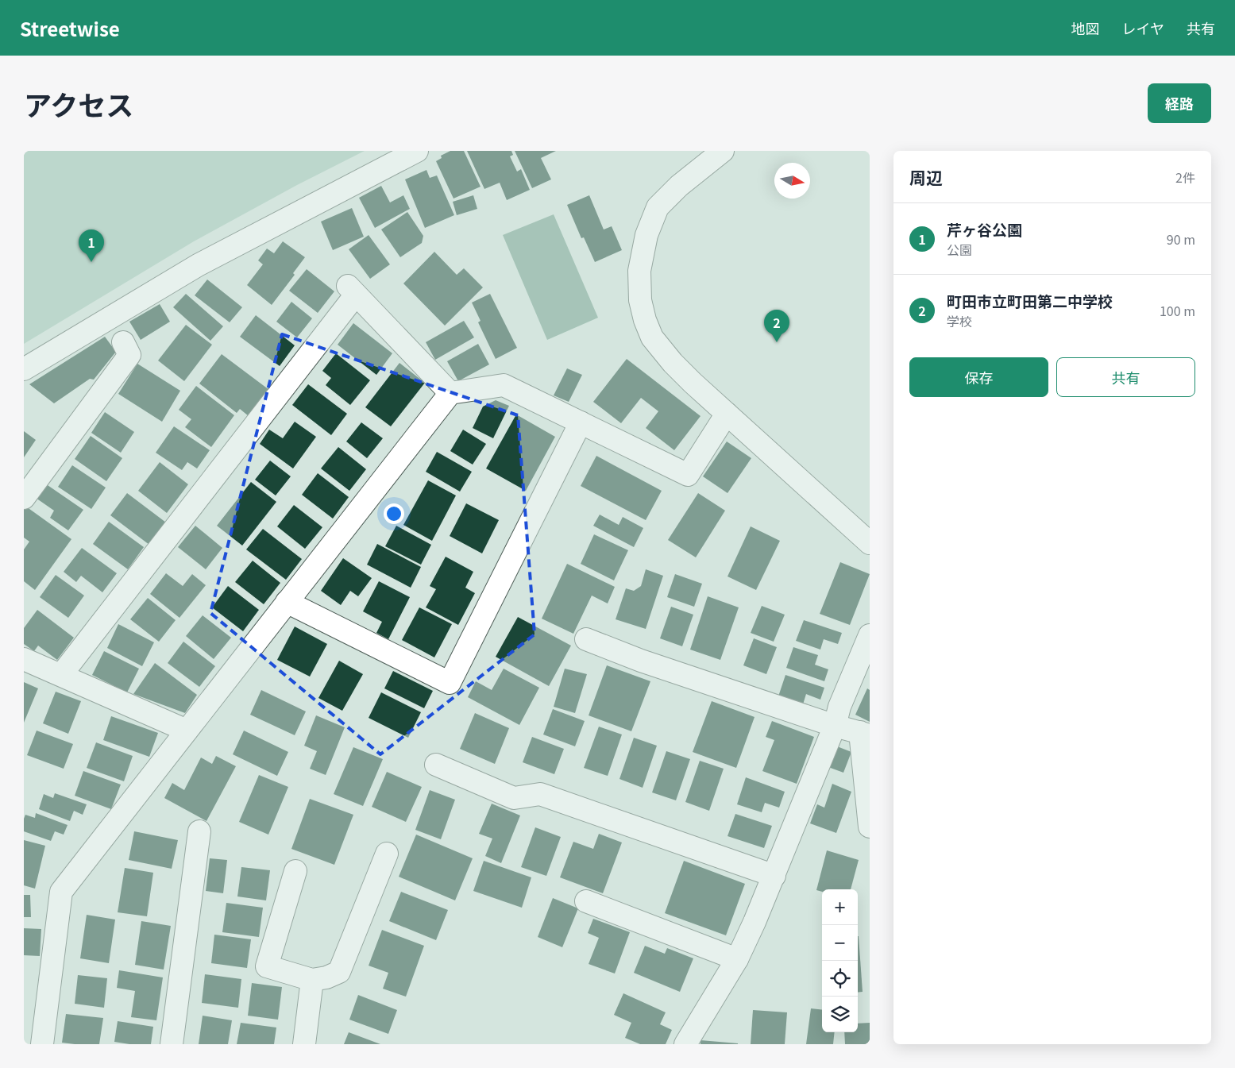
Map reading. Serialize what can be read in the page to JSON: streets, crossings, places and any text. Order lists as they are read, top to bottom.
{
  "north": "right",
  "page": {
    "header": "Streetwise",
    "nav": ["地図", "レイヤ", "共有"],
    "title": "アクセス",
    "buttons": [
      "経路",
      ["保存", "共有"]
    ],
    "heading": ["周辺", "2件"],
    "list": [
      {
        "mark": "1",
        "name": "芹ヶ谷公園",
        "note": "公園",
        "value": "90 m"
      },
      {
        "mark": "2",
        "name": "町田市立町田第二中学校",
        "note": "学校",
        "value": "100 m"
      }
    ],
    "pins": ["1", "2"],
    "map_buttons": ["+", "−"]
  }
}
